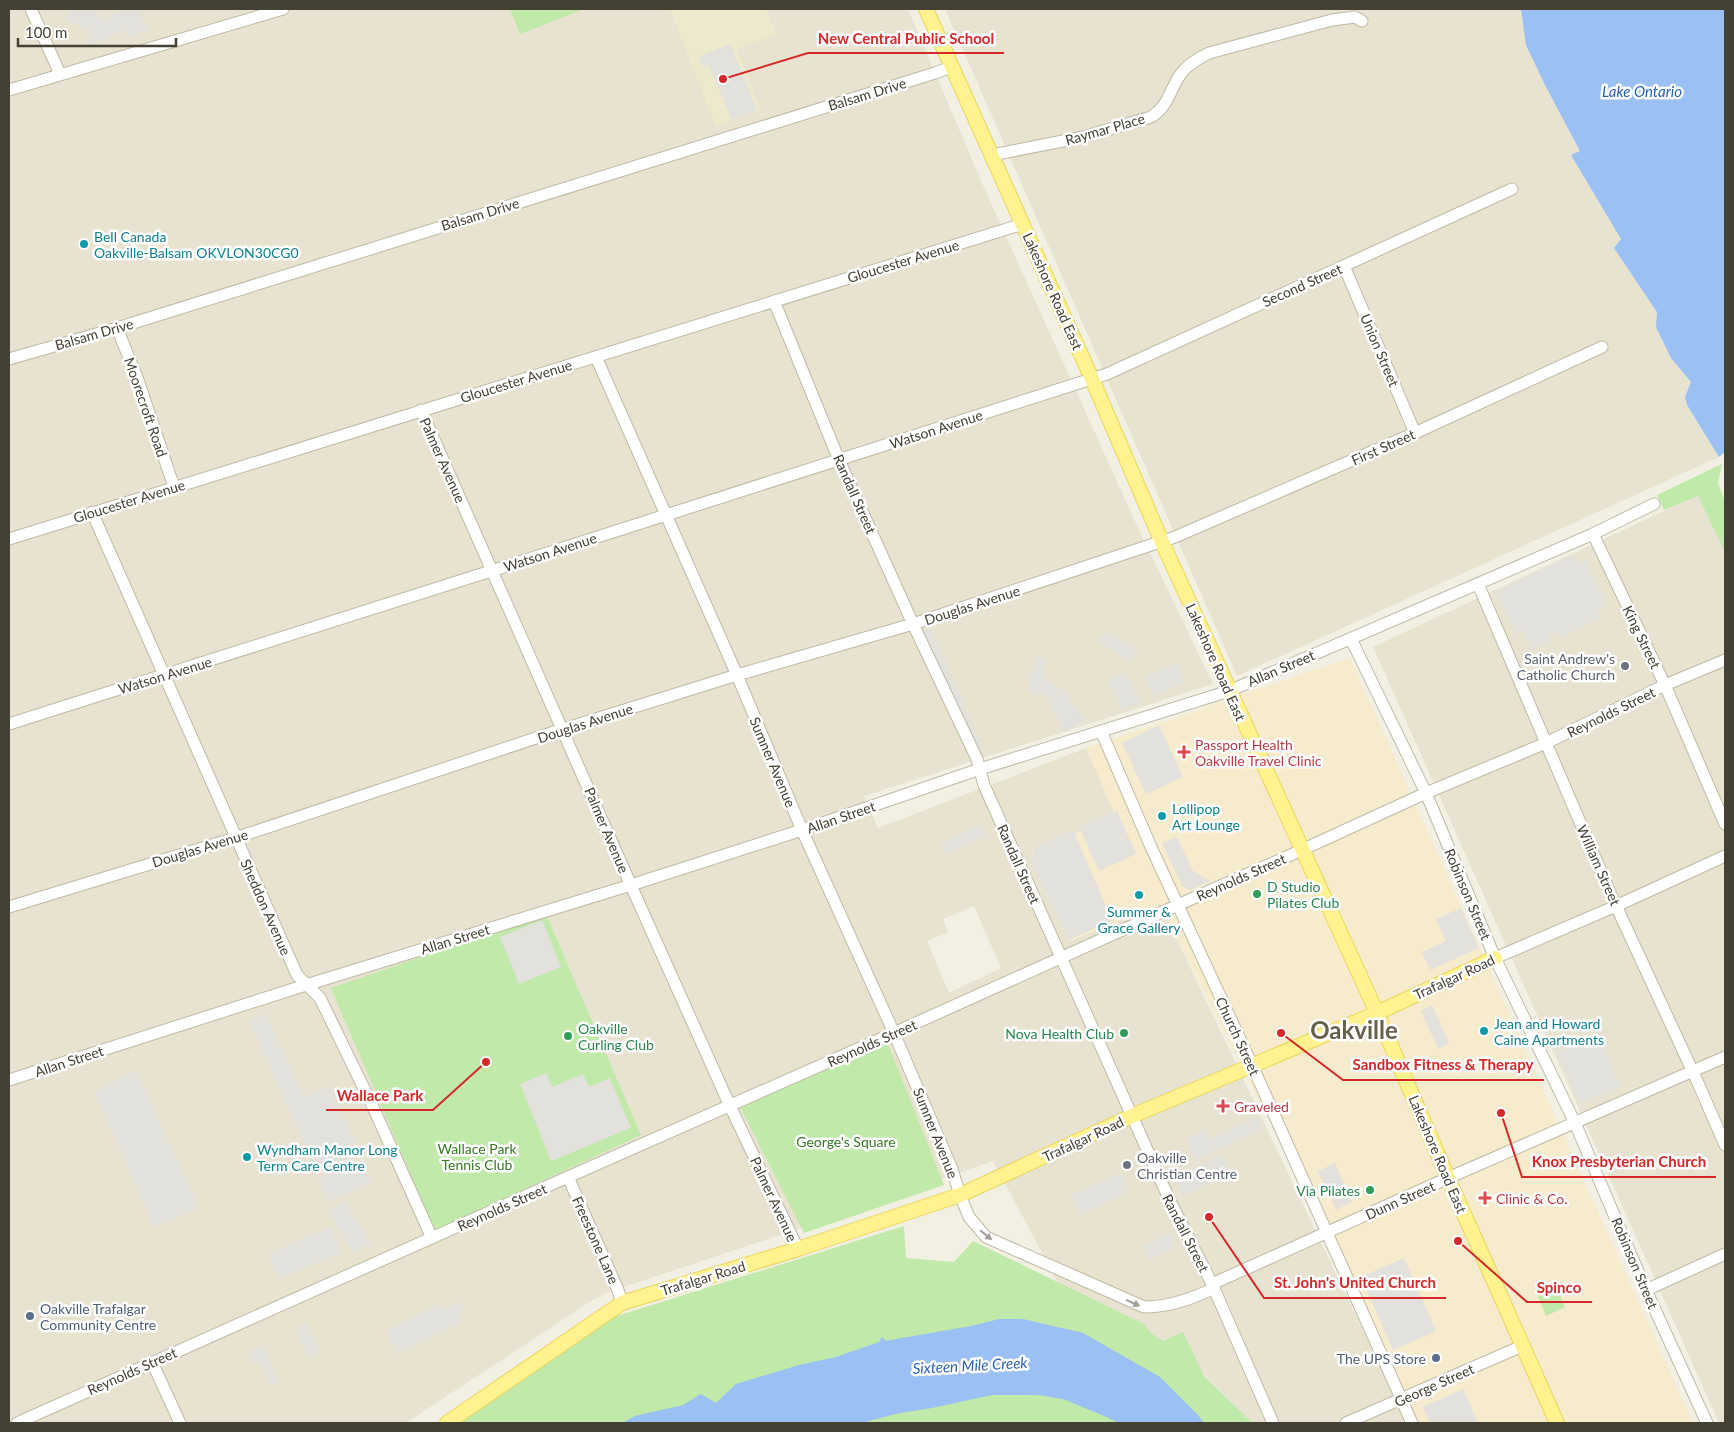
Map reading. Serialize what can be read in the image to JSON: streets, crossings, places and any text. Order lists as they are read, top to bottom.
{
  "streets": {
    "main road": ["Lakeshore Road East", "Trafalgar Road"],
    "street": [
      "Balsam Drive",
      "Raymar Place",
      "Gloucester Avenue",
      "Second Street",
      "Union Street",
      "Moorecroft Road",
      "Watson Avenue",
      "First Street",
      "Palmer Avenue",
      "Randall Street",
      "Douglas Avenue",
      "King Street",
      "Allan Street",
      "Reynolds Street",
      "Sumner Avenue",
      "William Street",
      "Robinson Street",
      "Sheddon Avenue",
      "Church Street",
      "Dunn Street",
      "Freestone Lane",
      "George Street"
    ]
  },
  "crossings": [
    ["Balsam Drive", "Lakeshore Road East"],
    ["Balsam Drive", "Moorecroft Road"],
    ["Raymar Place", "Lakeshore Road East"],
    ["Gloucester Avenue", "Lakeshore Road East"],
    ["Gloucester Avenue", "Moorecroft Road"],
    ["Gloucester Avenue", "Palmer Avenue"],
    ["Gloucester Avenue", "Randall Street"],
    ["Gloucester Avenue", "Sumner Avenue"],
    ["Gloucester Avenue", "Sheddon Avenue"],
    ["Second Street", "Lakeshore Road East"],
    ["Second Street", "Union Street"],
    ["Second Street", "Watson Avenue"],
    ["Lakeshore Road East", "Watson Avenue"],
    ["Lakeshore Road East", "First Street"],
    ["Lakeshore Road East", "Douglas Avenue"],
    ["Lakeshore Road East", "Allan Street"],
    ["Lakeshore Road East", "Reynolds Street"],
    ["Lakeshore Road East", "Trafalgar Road"],
    ["Lakeshore Road East", "Dunn Street"],
    ["Lakeshore Road East", "George Street"],
    ["Union Street", "First Street"],
    ["Watson Avenue", "Palmer Avenue"],
    ["Watson Avenue", "Randall Street"],
    ["Watson Avenue", "Sumner Avenue"],
    ["Watson Avenue", "Sheddon Avenue"],
    ["First Street", "Douglas Avenue"],
    ["Palmer Avenue", "Douglas Avenue"],
    ["Palmer Avenue", "Allan Street"],
    ["Palmer Avenue", "Reynolds Street"],
    ["Palmer Avenue", "Trafalgar Road"],
    ["Randall Street", "Douglas Avenue"],
    ["Randall Street", "Allan Street"],
    ["Randall Street", "Reynolds Street"],
    ["Randall Street", "Trafalgar Road"],
    ["Randall Street", "Dunn Street"],
    ["Douglas Avenue", "Sumner Avenue"],
    ["Douglas Avenue", "Sheddon Avenue"],
    ["King Street", "Allan Street"],
    ["King Street", "Reynolds Street"],
    ["Allan Street", "Sumner Avenue"],
    ["Allan Street", "William Street"],
    ["Allan Street", "Robinson Street"],
    ["Allan Street", "Sheddon Avenue"],
    ["Allan Street", "Church Street"],
    ["Reynolds Street", "Sumner Avenue"],
    ["Reynolds Street", "William Street"],
    ["Reynolds Street", "Robinson Street"],
    ["Reynolds Street", "Sheddon Avenue"],
    ["Reynolds Street", "Church Street"],
    ["Reynolds Street", "Freestone Lane"],
    ["Sumner Avenue", "Trafalgar Road"],
    ["Sumner Avenue", "Dunn Street"],
    ["William Street", "Trafalgar Road"],
    ["William Street", "Dunn Street"],
    ["Robinson Street", "Trafalgar Road"],
    ["Robinson Street", "Dunn Street"],
    ["Trafalgar Road", "Church Street"],
    ["Trafalgar Road", "Dunn Street"],
    ["Trafalgar Road", "Freestone Lane"],
    ["Church Street", "Dunn Street"],
    ["Church Street", "George Street"]
  ],
  "districts": ["Oakville"],
  "water": ["Lake Ontario", "Sixteen Mile Creek"],
  "parks": ["George's Square", "Wallace Park Tennis Club"],
  "places": {
    "other": [
      "New Central Public School",
      "Bell Canada Oakville-Balsam OKVLON30CG0",
      "Saint Andrew's Catholic Church",
      "Lollipop Art Lounge",
      "D Studio Pilates Club",
      "Summer & Grace Gallery",
      "Jean and Howard Caine Apartments",
      "Nova Health Club",
      "Sandbox Fitness & Therapy",
      "Oakville Curling Club",
      "Wallace Park",
      "Knox Presbyterian Church",
      "Wyndham Manor Long Term Care Centre",
      "Oakville Christian Centre",
      "Via Pilates",
      "St. John's United Church",
      "Spinco",
      "Oakville Trafalgar Community Centre",
      "The UPS Store"
    ],
    "health": ["Passport Health Oakville Travel Clinic", "Graveled", "Clinic & Co."]
  },
  "scale_bar": "100 m"
}
